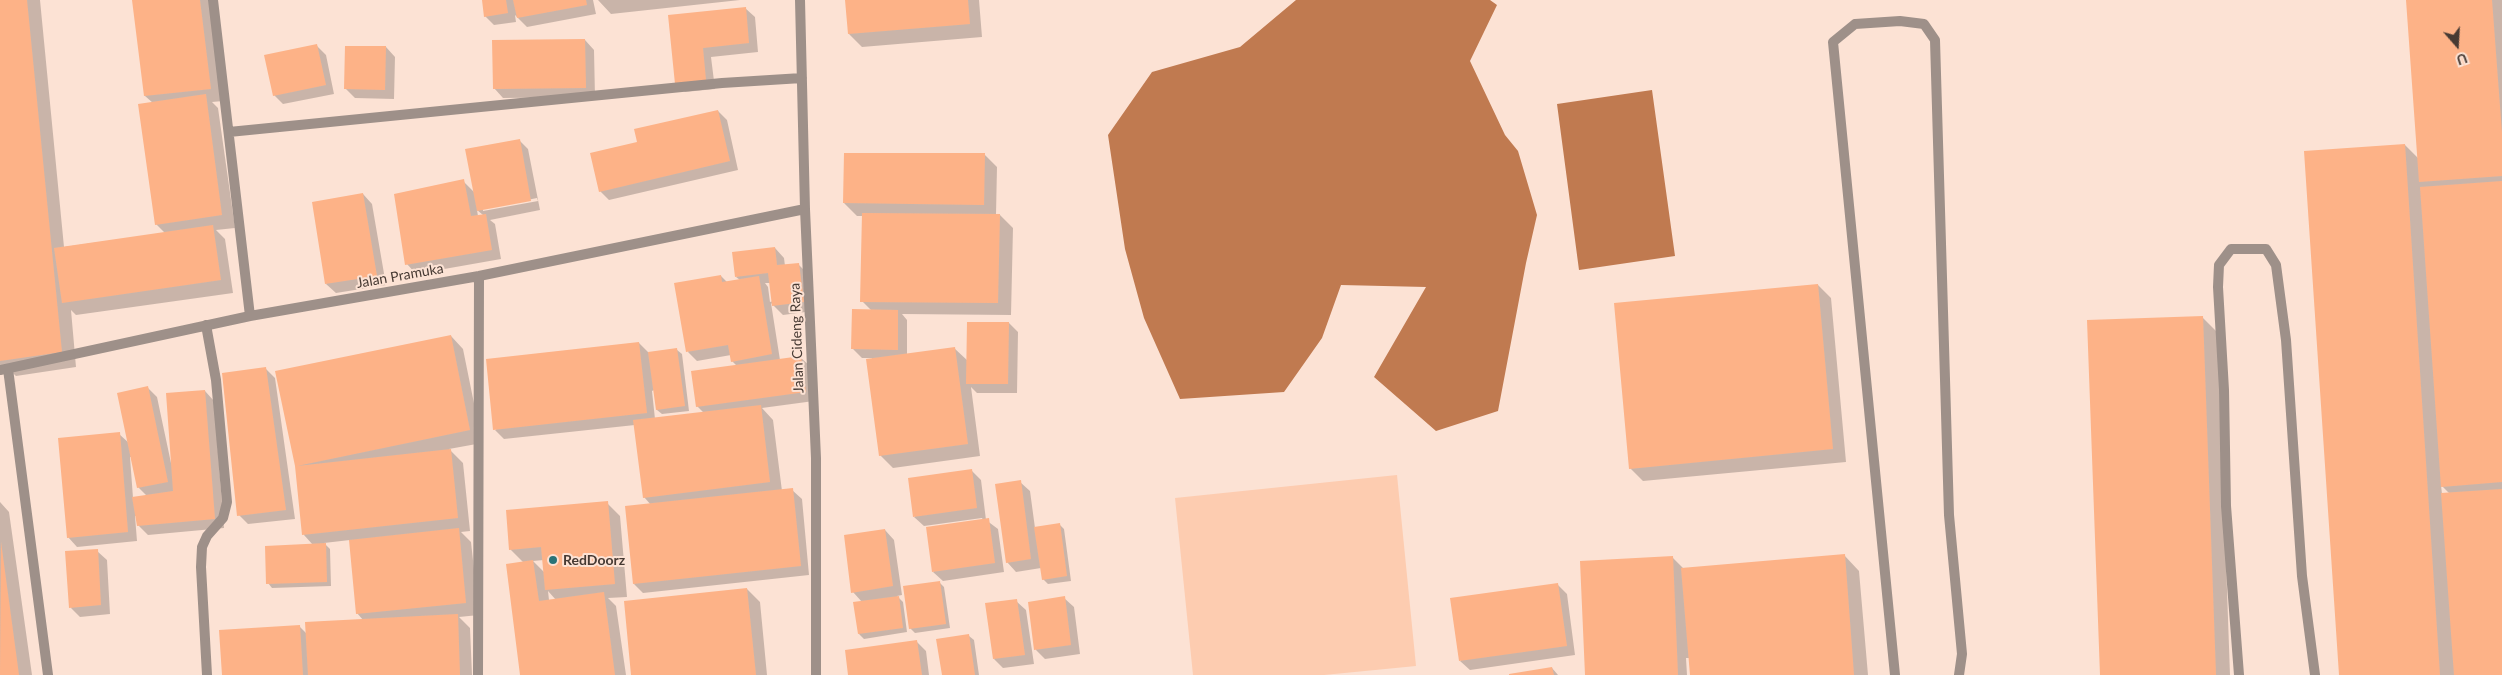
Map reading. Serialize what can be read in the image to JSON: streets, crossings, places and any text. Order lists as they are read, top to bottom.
{
  "streets": {
    "street": ["Jalan Pramuka", "Jalan Cideng Raya"]
  },
  "crossings": [
    ["Jalan Pramuka", "Jalan Cideng Raya"]
  ],
  "places": ["RedDoorz"],
  "north": "bottom"
}
